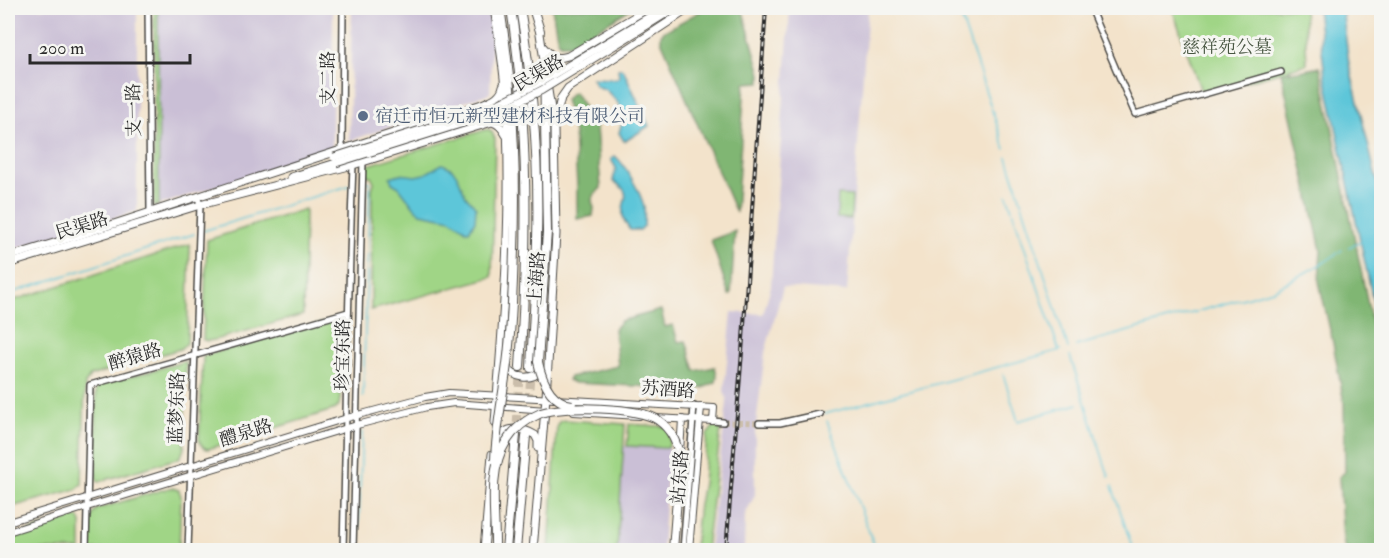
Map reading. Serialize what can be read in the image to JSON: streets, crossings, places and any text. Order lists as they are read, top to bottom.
{
  "streets": {
    "highway": ["上海路"],
    "main road": ["民渠路"],
    "street": [
      "支二路",
      "支一路",
      "珍宝东路",
      "醉猿路",
      "苏酒路",
      "蓝梦东路",
      "醴泉路",
      "站东路"
    ]
  },
  "crossings": [
    ["民渠路", "支二路"],
    ["民渠路", "支一路"],
    ["民渠路", "上海路"],
    ["民渠路", "珍宝东路"],
    ["民渠路", "蓝梦东路"],
    ["上海路", "苏酒路"],
    ["上海路", "醴泉路"],
    ["珍宝东路", "醉猿路"],
    ["珍宝东路", "醴泉路"],
    ["醉猿路", "蓝梦东路"],
    ["醉猿路", "醴泉路"],
    ["苏酒路", "醴泉路"],
    ["苏酒路", "站东路"],
    ["蓝梦东路", "醴泉路"]
  ],
  "parks": ["慈祥苑公墓"],
  "places": ["宿迁市恒元新型建材科技有限公司"],
  "scale_bar": "200 m"
}
